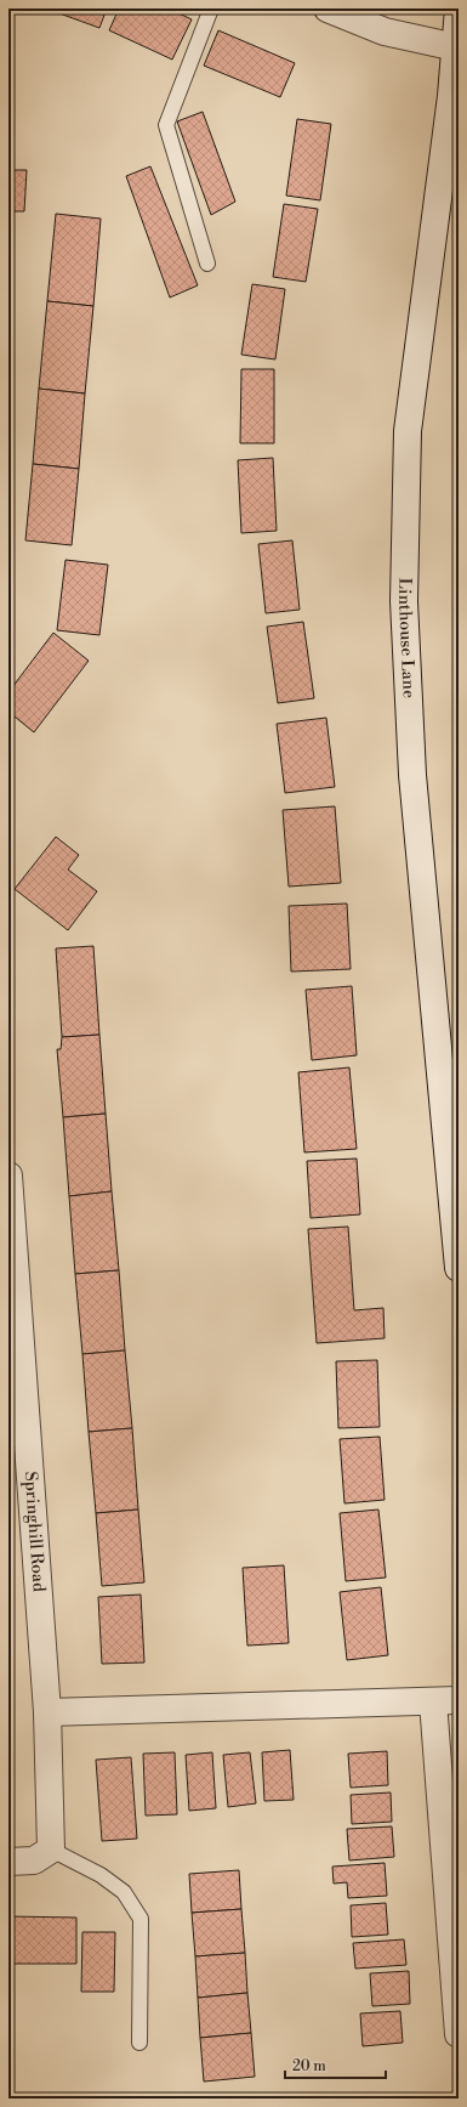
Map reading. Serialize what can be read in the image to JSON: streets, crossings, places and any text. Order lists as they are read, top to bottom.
{
  "streets": {
    "street": ["Linthouse Lane", "Springhill Road"]
  },
  "scale_bar": "20 m"
}
